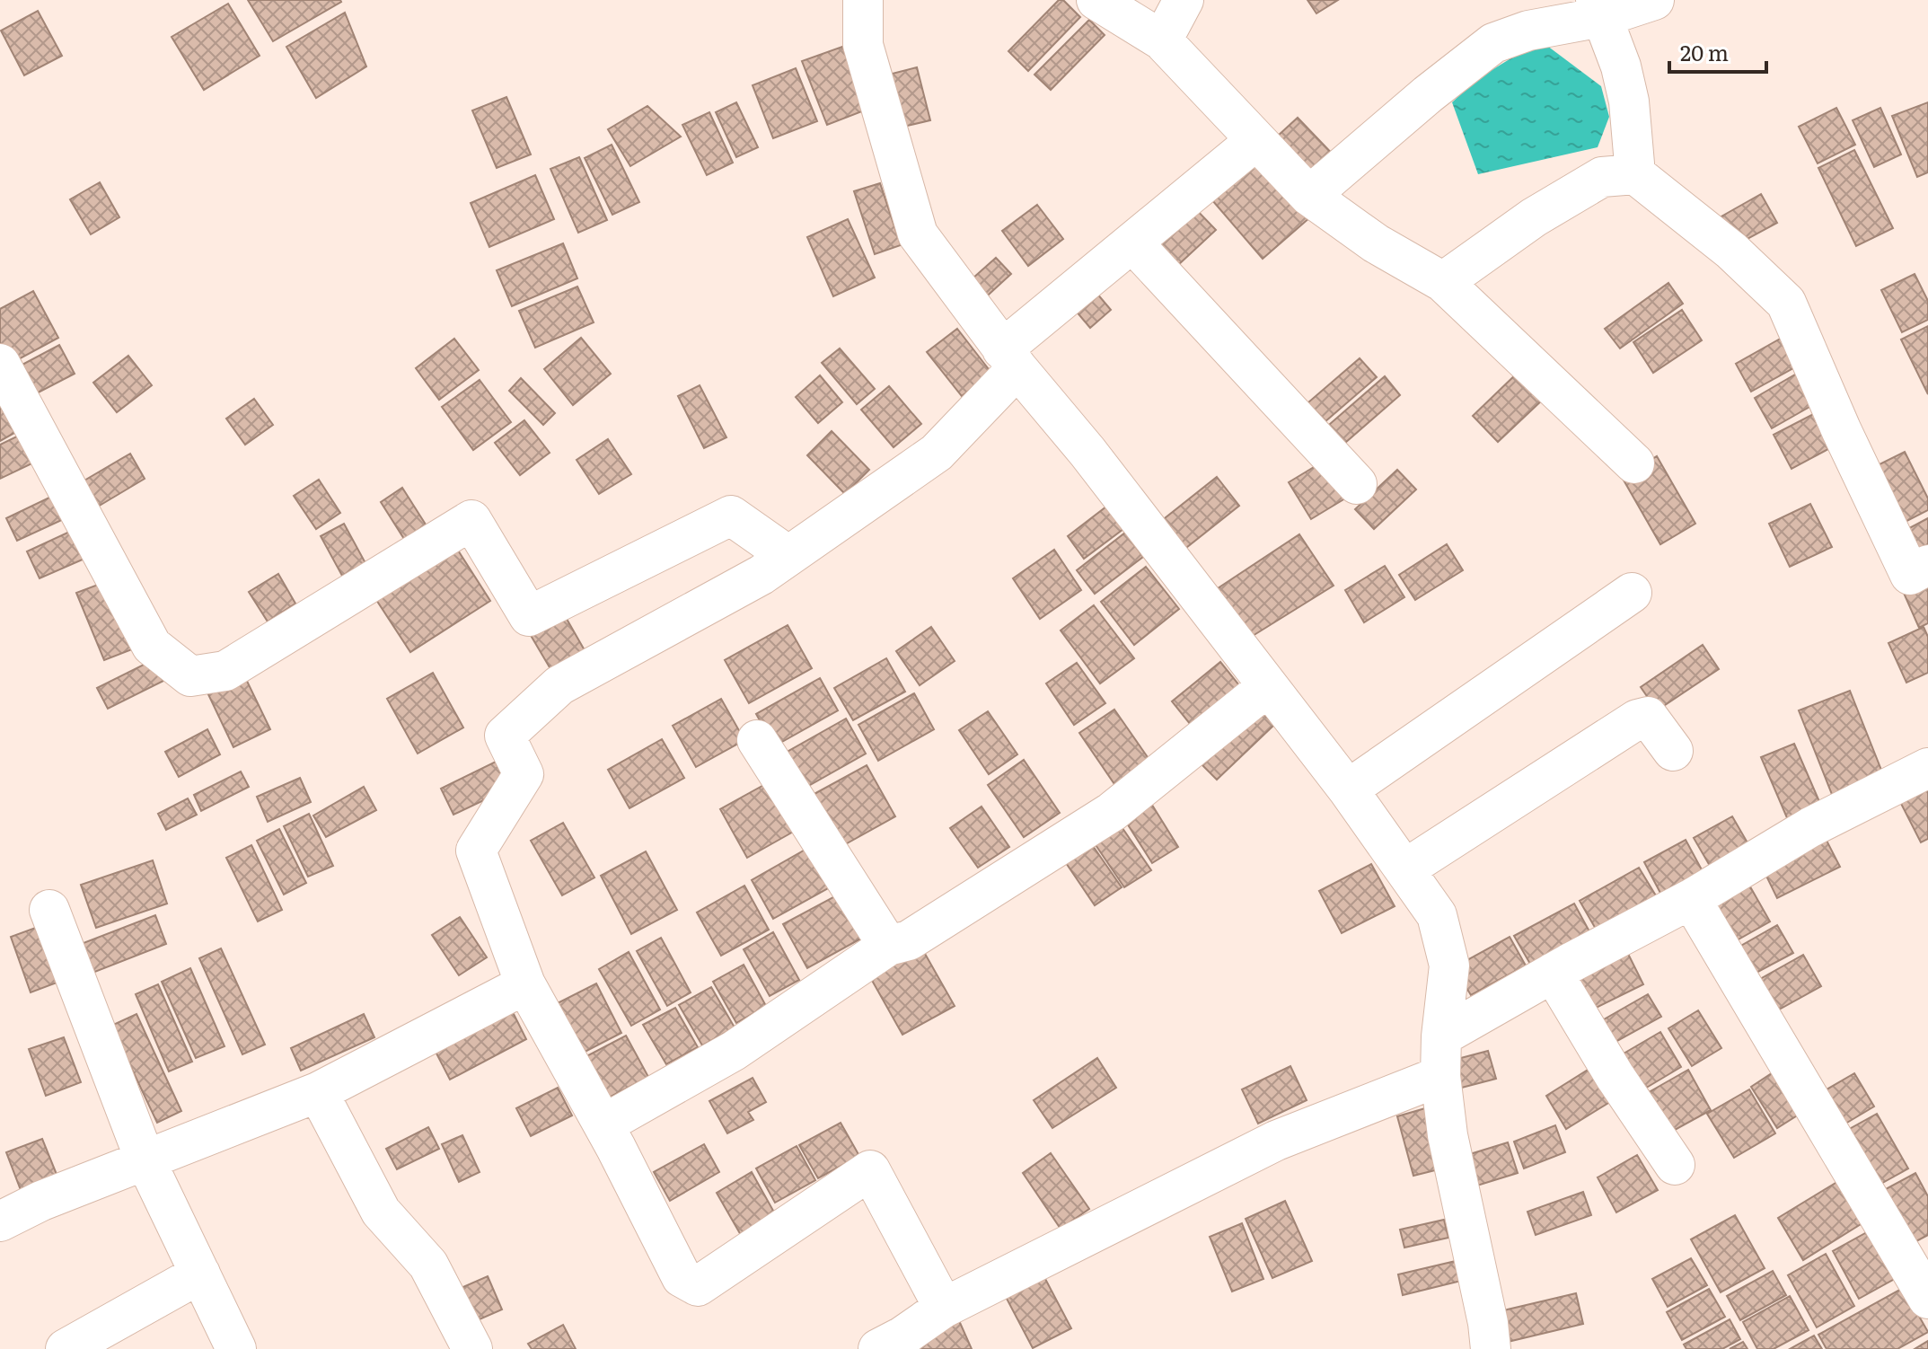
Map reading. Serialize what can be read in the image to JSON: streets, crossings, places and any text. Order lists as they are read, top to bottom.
{
  "scale_bar": "20 m"
}
